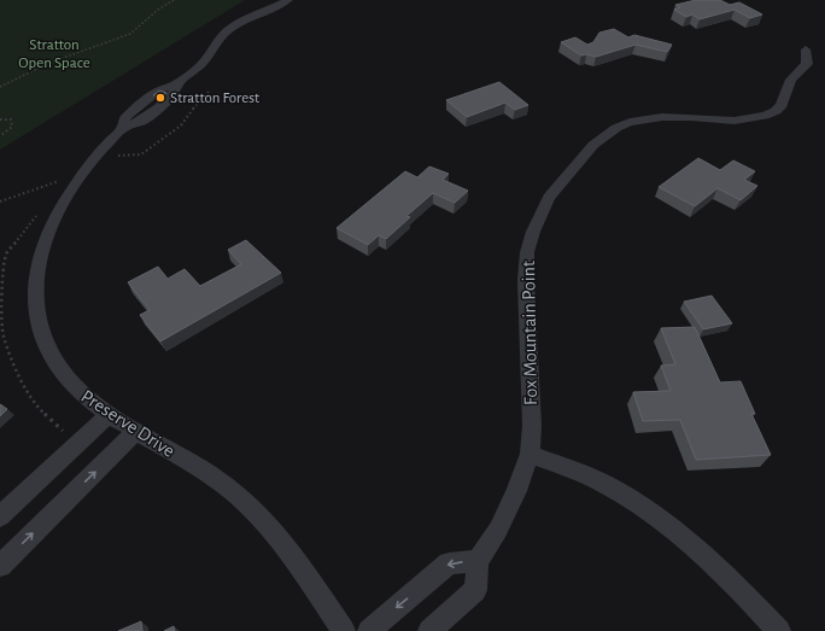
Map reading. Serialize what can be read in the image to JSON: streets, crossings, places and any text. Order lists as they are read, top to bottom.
{
  "streets": {
    "street": ["Fox Mountain Point", "Preserve Drive"]
  },
  "parks": ["Stratton Open Space"],
  "places": ["Stratton Forest"]
}
